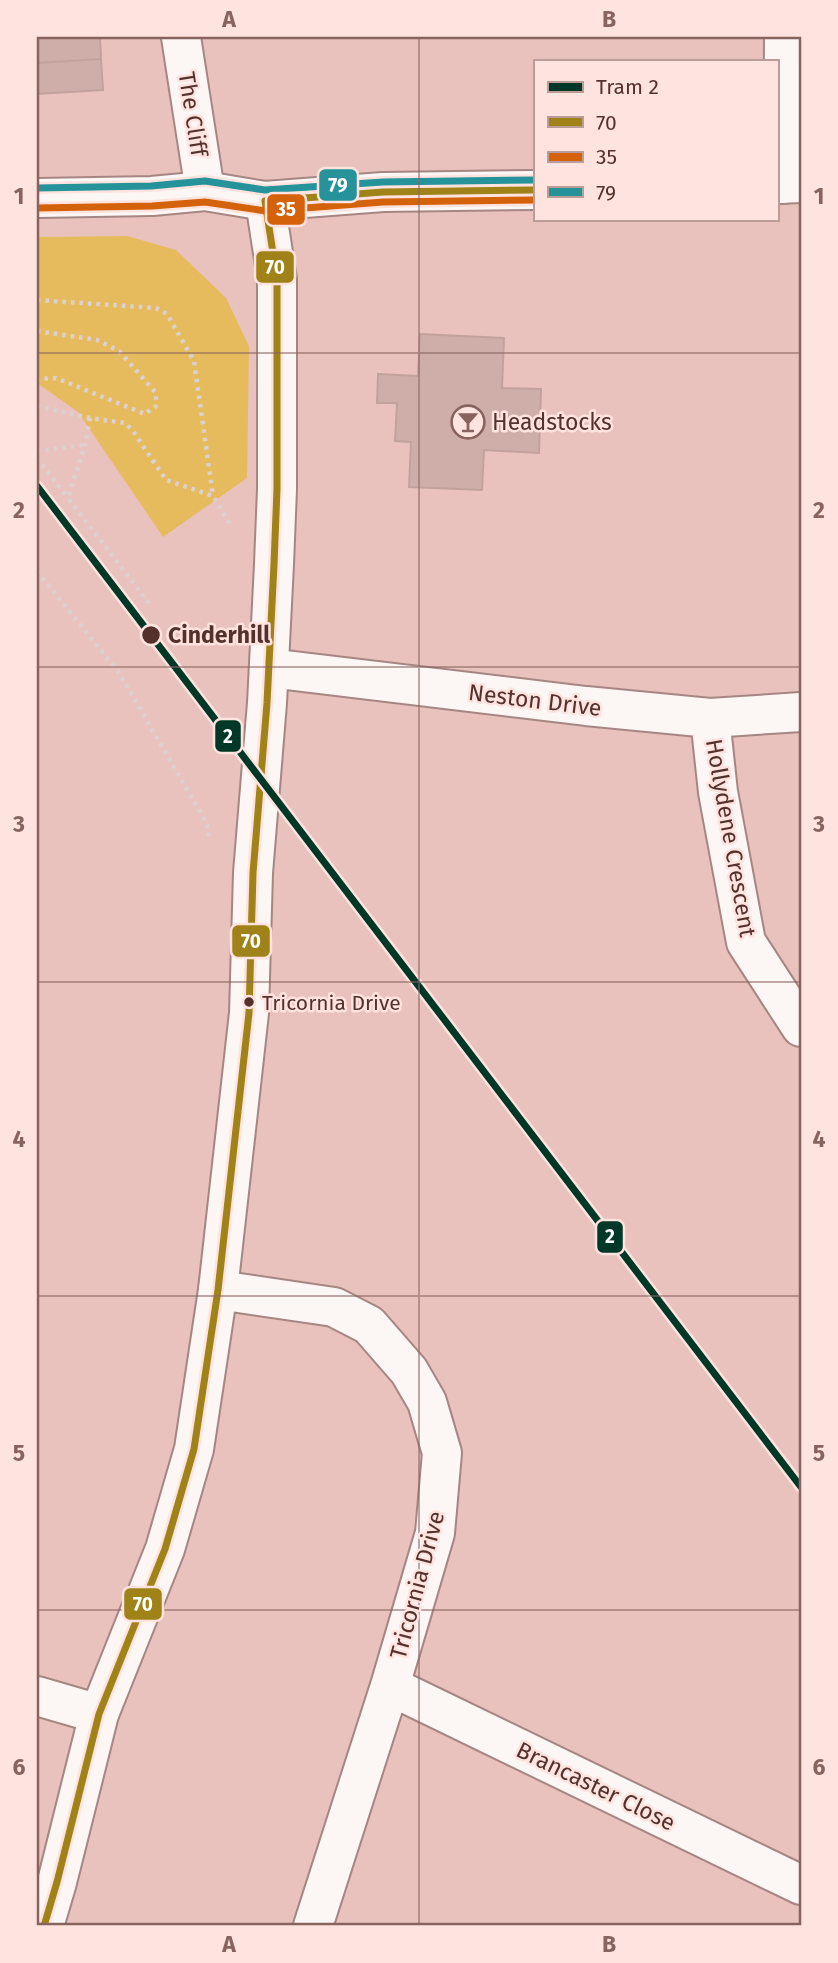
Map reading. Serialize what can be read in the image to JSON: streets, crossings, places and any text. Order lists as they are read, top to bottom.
{
  "streets": {
    "street": [
      "The Cliff",
      "Neston Drive",
      "Hollydene Crescent",
      "Tricornia Drive",
      "Brancaster Close"
    ]
  },
  "crossings": [
    ["Neston Drive", "Hollydene Crescent"],
    ["Tricornia Drive", "Brancaster Close"]
  ],
  "places": {
    "bar": ["Headstocks"],
    "other": ["Cinderhill", "Tricornia Drive"]
  },
  "lines": [
    "transit line 79",
    "transit line 70",
    "transit line 35",
    "tram line 2"
  ],
  "legend": [
    "Tram 2",
    "70",
    "35",
    "79"
  ],
  "grid": {
    "columns": ["A", "B"],
    "rows": [
      "1",
      "2",
      "3",
      "4",
      "5",
      "6"
    ]
  }
}
